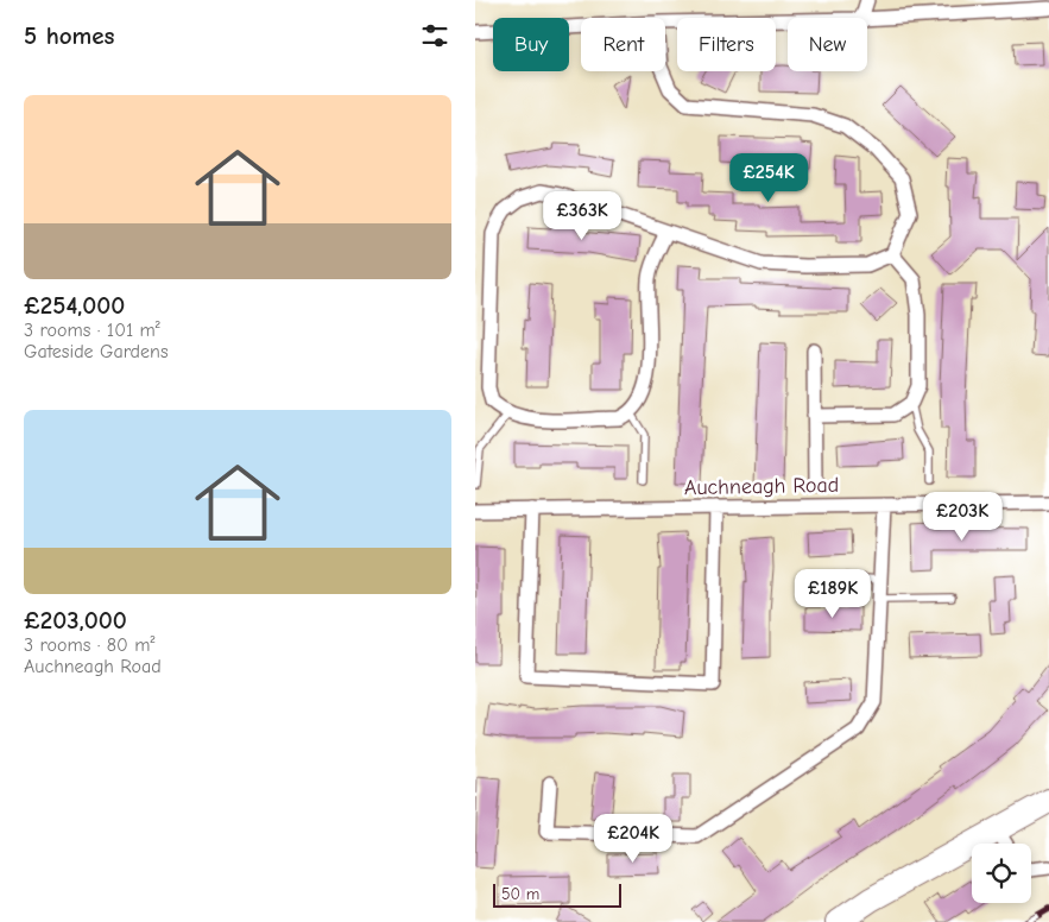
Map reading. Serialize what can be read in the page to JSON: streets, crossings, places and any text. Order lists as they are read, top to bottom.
{
  "streets": {
    "street": ["Auchneagh Road"]
  },
  "scale_bar": "50 m",
  "page": {
    "heading": "5 homes",
    "chip": [
      "Buy",
      "Rent",
      "Filters",
      "New"
    ],
    "list": [
      {
        "name": "£254,000",
        "note": "3 rooms · 101 m² · Gateside Gardens"
      },
      {
        "name": "£203,000",
        "note": "3 rooms · 80 m² · Auchneagh Road"
      }
    ],
    "price": [
      "£254K",
      "£363K",
      "£203K",
      "£189K",
      "£204K"
    ],
    "scale": "50 m"
  }
}
